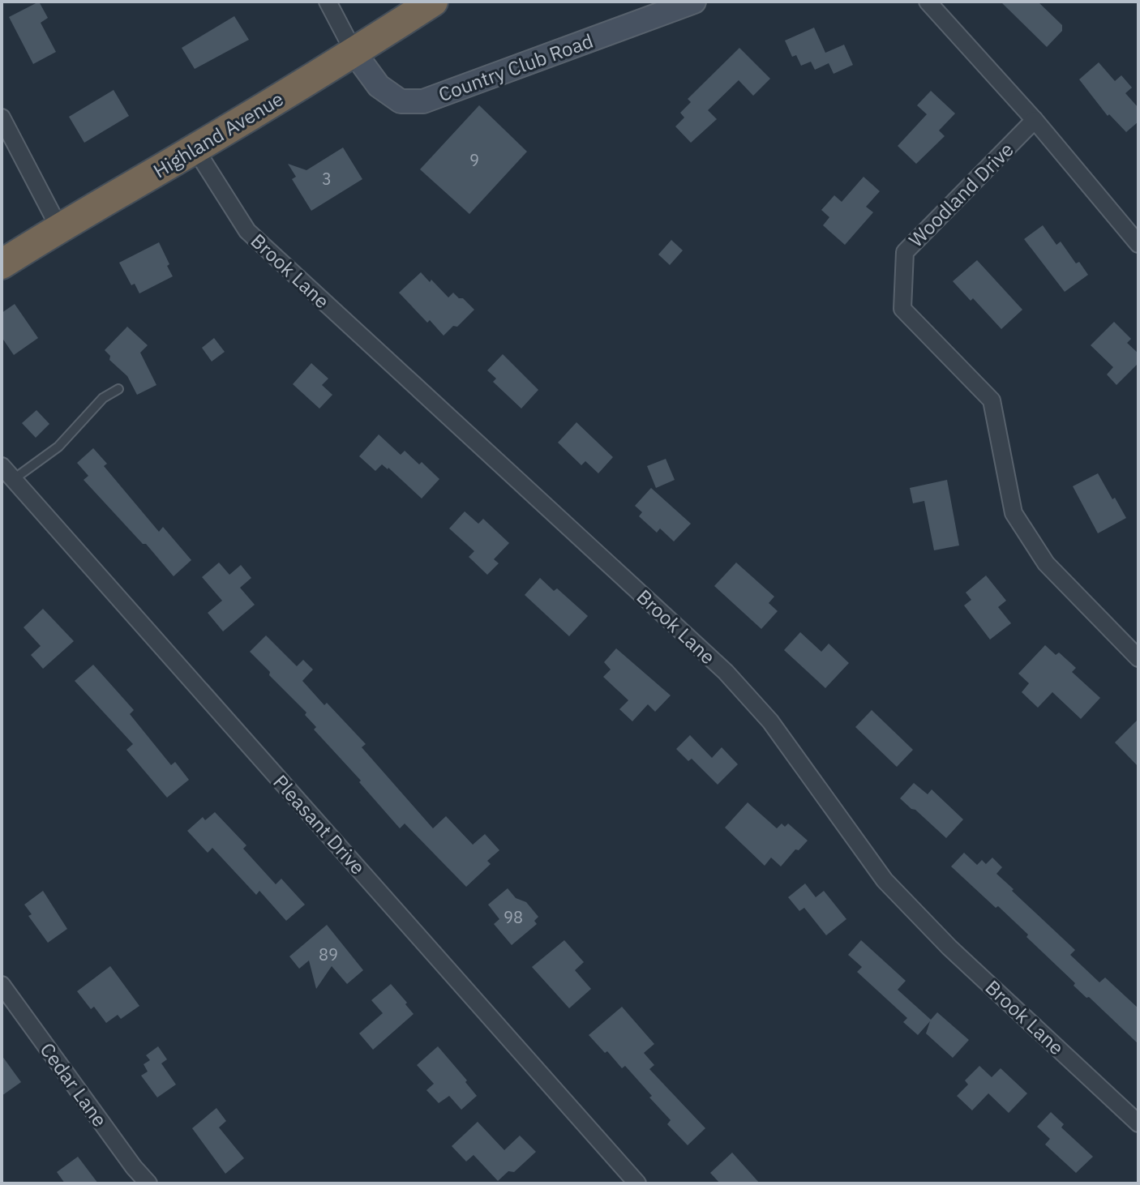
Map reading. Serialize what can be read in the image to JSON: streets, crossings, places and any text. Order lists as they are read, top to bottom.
{
  "streets": {
    "highway": ["Highland Avenue"],
    "street": [
      "Country Club Road",
      "Woodland Drive",
      "Brook Lane",
      "Pleasant Drive",
      "Cedar Lane"
    ]
  },
  "crossings": [
    ["Country Club Road", "Highland Avenue"],
    ["Highland Avenue", "Brook Lane"]
  ],
  "house_numbers": [
    "9",
    "3",
    "98",
    "89"
  ]
}
